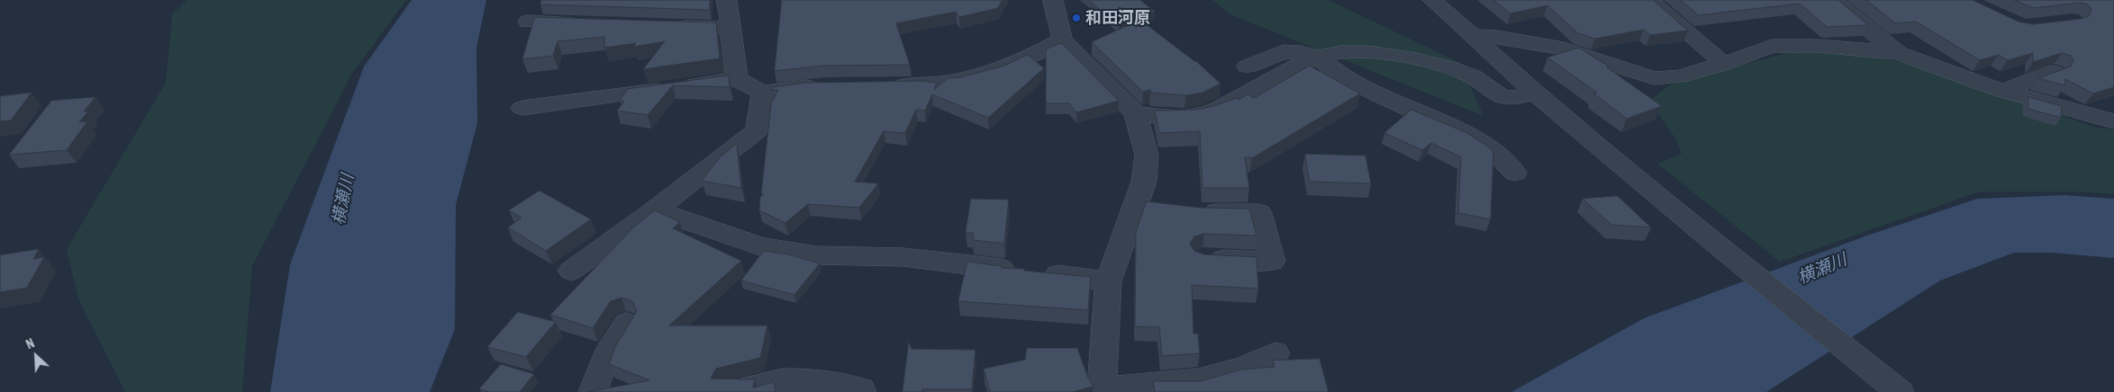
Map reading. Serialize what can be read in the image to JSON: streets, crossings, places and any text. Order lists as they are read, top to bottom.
{
  "water": ["横瀬川"],
  "places": ["和田河原"],
  "north": "top left"
}
